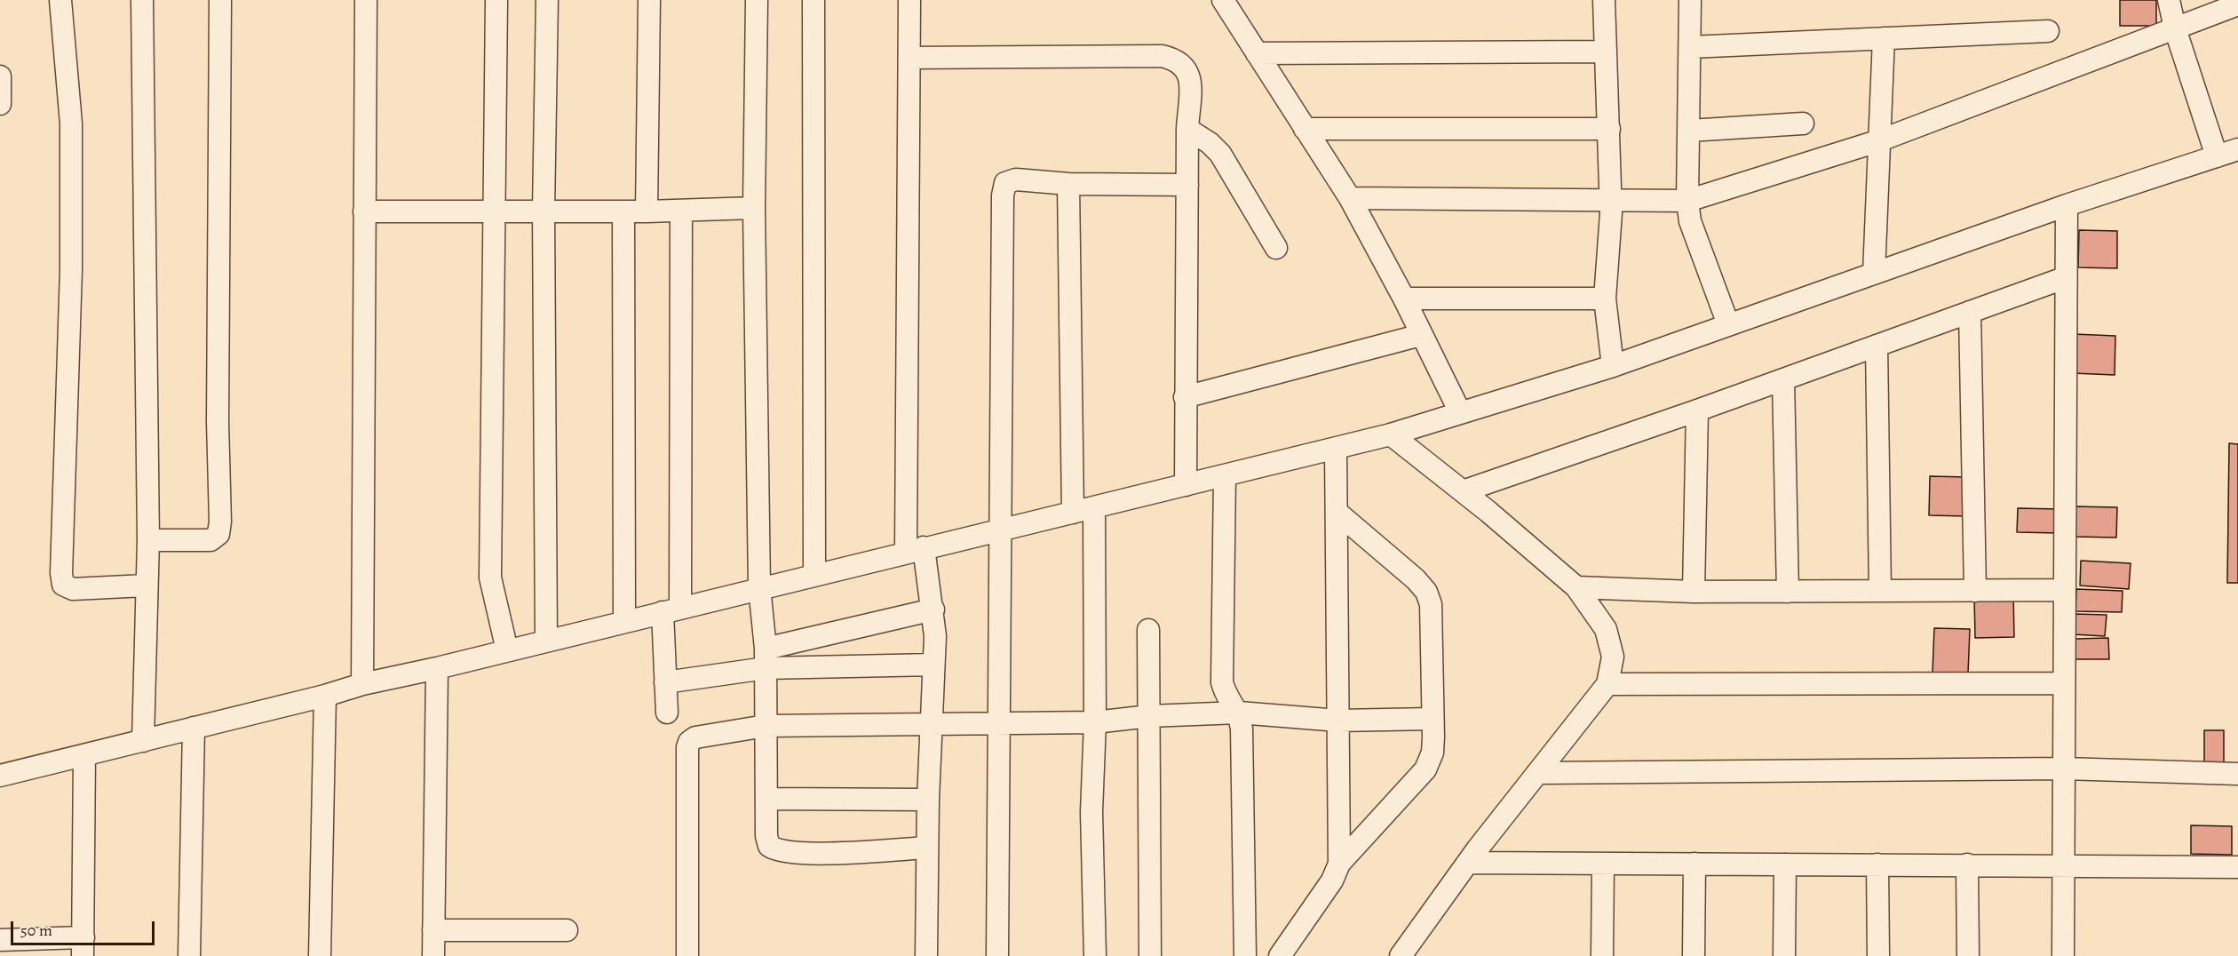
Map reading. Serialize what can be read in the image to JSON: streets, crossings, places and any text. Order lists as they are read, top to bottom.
{
  "scale_bar": "50 m"
}
